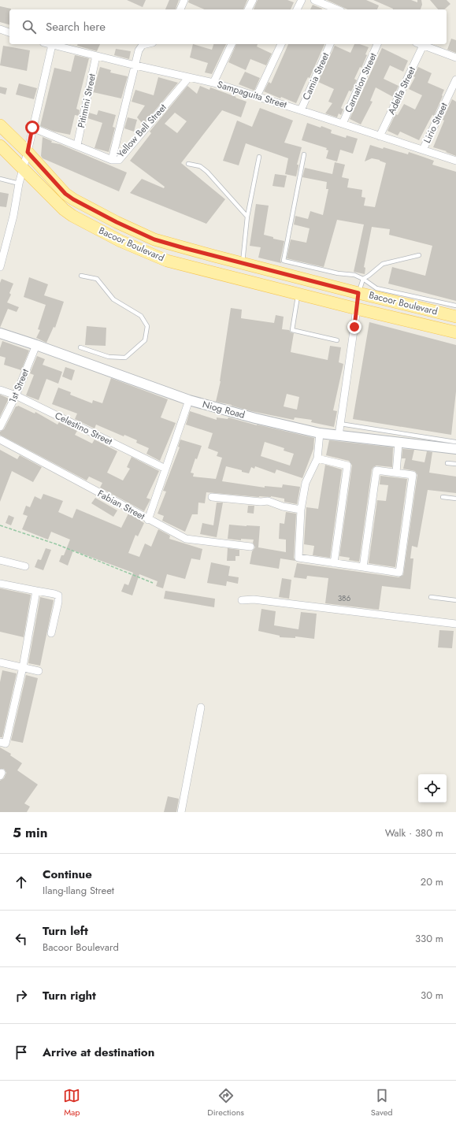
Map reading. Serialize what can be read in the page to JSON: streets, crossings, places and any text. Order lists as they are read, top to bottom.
{
  "streets": {
    "main road": ["Bacoor Boulevard"],
    "street": [
      "Camia Street",
      "Carnation Street",
      "Adelfa Street",
      "Sampaguita Street",
      "Pitimini Street",
      "Lirio Street",
      "Yellow Bell Street",
      "1st Street",
      "Niog Road",
      "Celestino Street",
      "Fabian Street"
    ]
  },
  "crossings": [
    ["Camia Street", "Sampaguita Street"],
    ["Carnation Street", "Sampaguita Street"],
    ["Adelfa Street", "Sampaguita Street"],
    ["Sampaguita Street", "Pitimini Street"],
    ["Sampaguita Street", "Lirio Street"],
    ["Sampaguita Street", "Yellow Bell Street"],
    ["Pitimini Street", "Yellow Bell Street"],
    ["1st Street", "Niog Road"],
    ["1st Street", "Celestino Street"]
  ],
  "house_numbers": ["386"],
  "page": {
    "search": "Search here",
    "heading": ["5 min", "Walk · 380 m"],
    "list": [
      ["Continue", "Ilang-Ilang Street", "20 m"],
      ["Turn left", "Bacoor Boulevard", "330 m"],
      ["Turn right", "30 m"],
      "Arrive at destination"
    ],
    "nav": ["Map", "Directions", "Saved"]
  }
}
